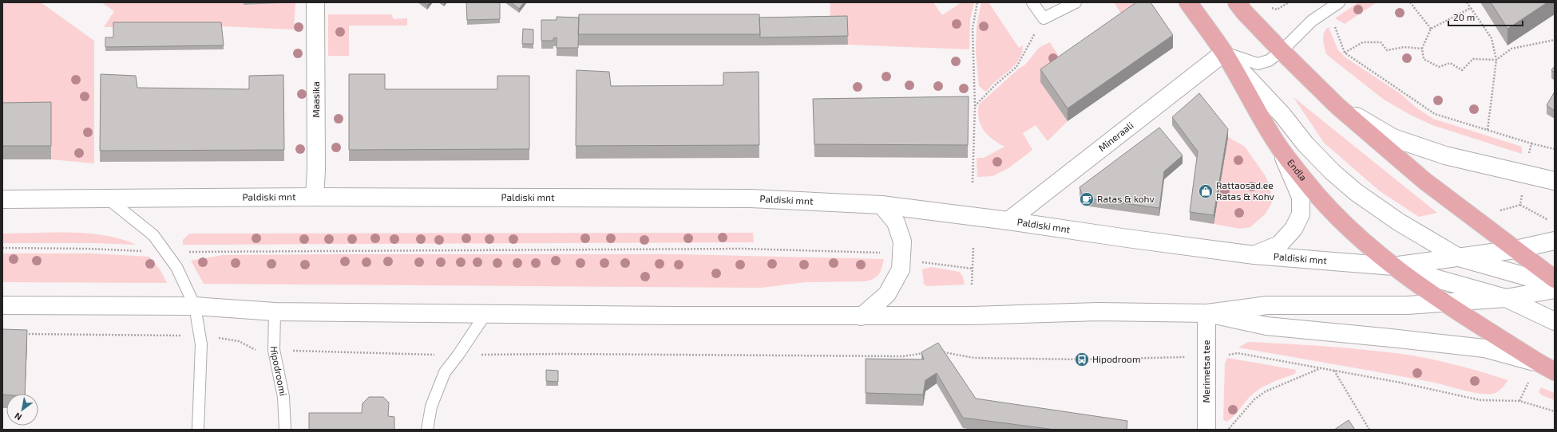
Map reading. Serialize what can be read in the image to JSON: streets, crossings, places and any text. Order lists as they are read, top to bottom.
{
  "streets": {
    "main road": [
      "Maasika",
      "Mineraali",
      "Endla",
      "Paldiski mnt",
      "Merimetsa tee"
    ],
    "lane": ["Hipodroomi"]
  },
  "crossings": [
    ["Maasika", "Paldiski mnt"],
    ["Mineraali", "Endla"],
    ["Mineraali", "Paldiski mnt"],
    ["Endla", "Paldiski mnt"]
  ],
  "places": {
    "shop": ["Rattaosad.ee Ratas & Kohv"],
    "cafe": ["Ratas & kohv"],
    "bus stop": ["Hipodroom"]
  },
  "scale_bar": "20 m",
  "north": "bottom left"
}
